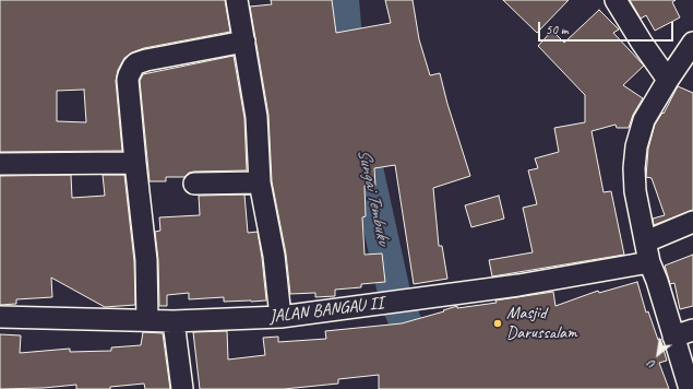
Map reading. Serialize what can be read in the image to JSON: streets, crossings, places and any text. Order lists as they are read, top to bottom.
{
  "streets": {
    "street": ["JALAN BANGAU II"]
  },
  "water": ["Sungai Tembuku"],
  "places": ["Masjid Darussalam"],
  "scale_bar": "50 m",
  "north": "bottom left"
}
